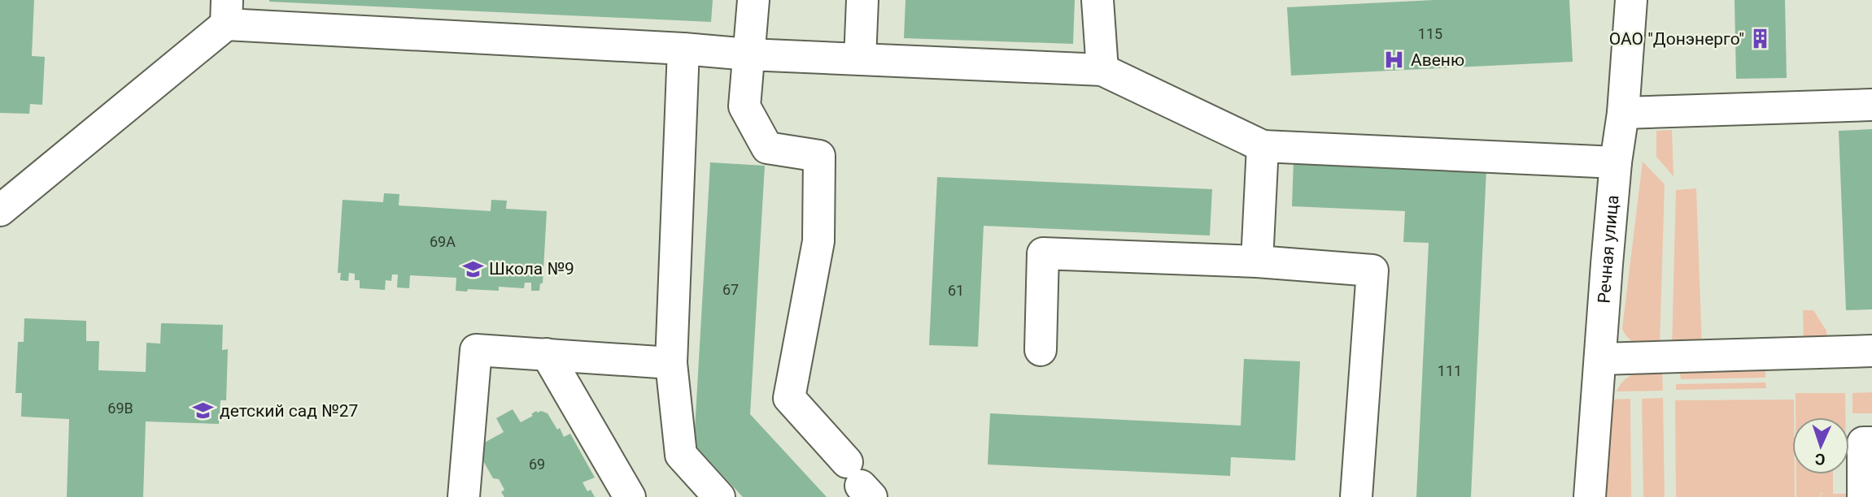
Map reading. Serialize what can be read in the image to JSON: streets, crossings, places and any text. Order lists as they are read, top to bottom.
{
  "streets": {
    "street": ["Речная улица"]
  },
  "places": {
    "building": ["ОАО \"Донэнерго\""],
    "hospital": ["Авеню"],
    "school or university": ["Школа №9", "детский сад №27"]
  },
  "house_numbers": [
    "115",
    "69А",
    "67",
    "61",
    "111",
    "69В",
    "69"
  ],
  "north": "bottom"
}
